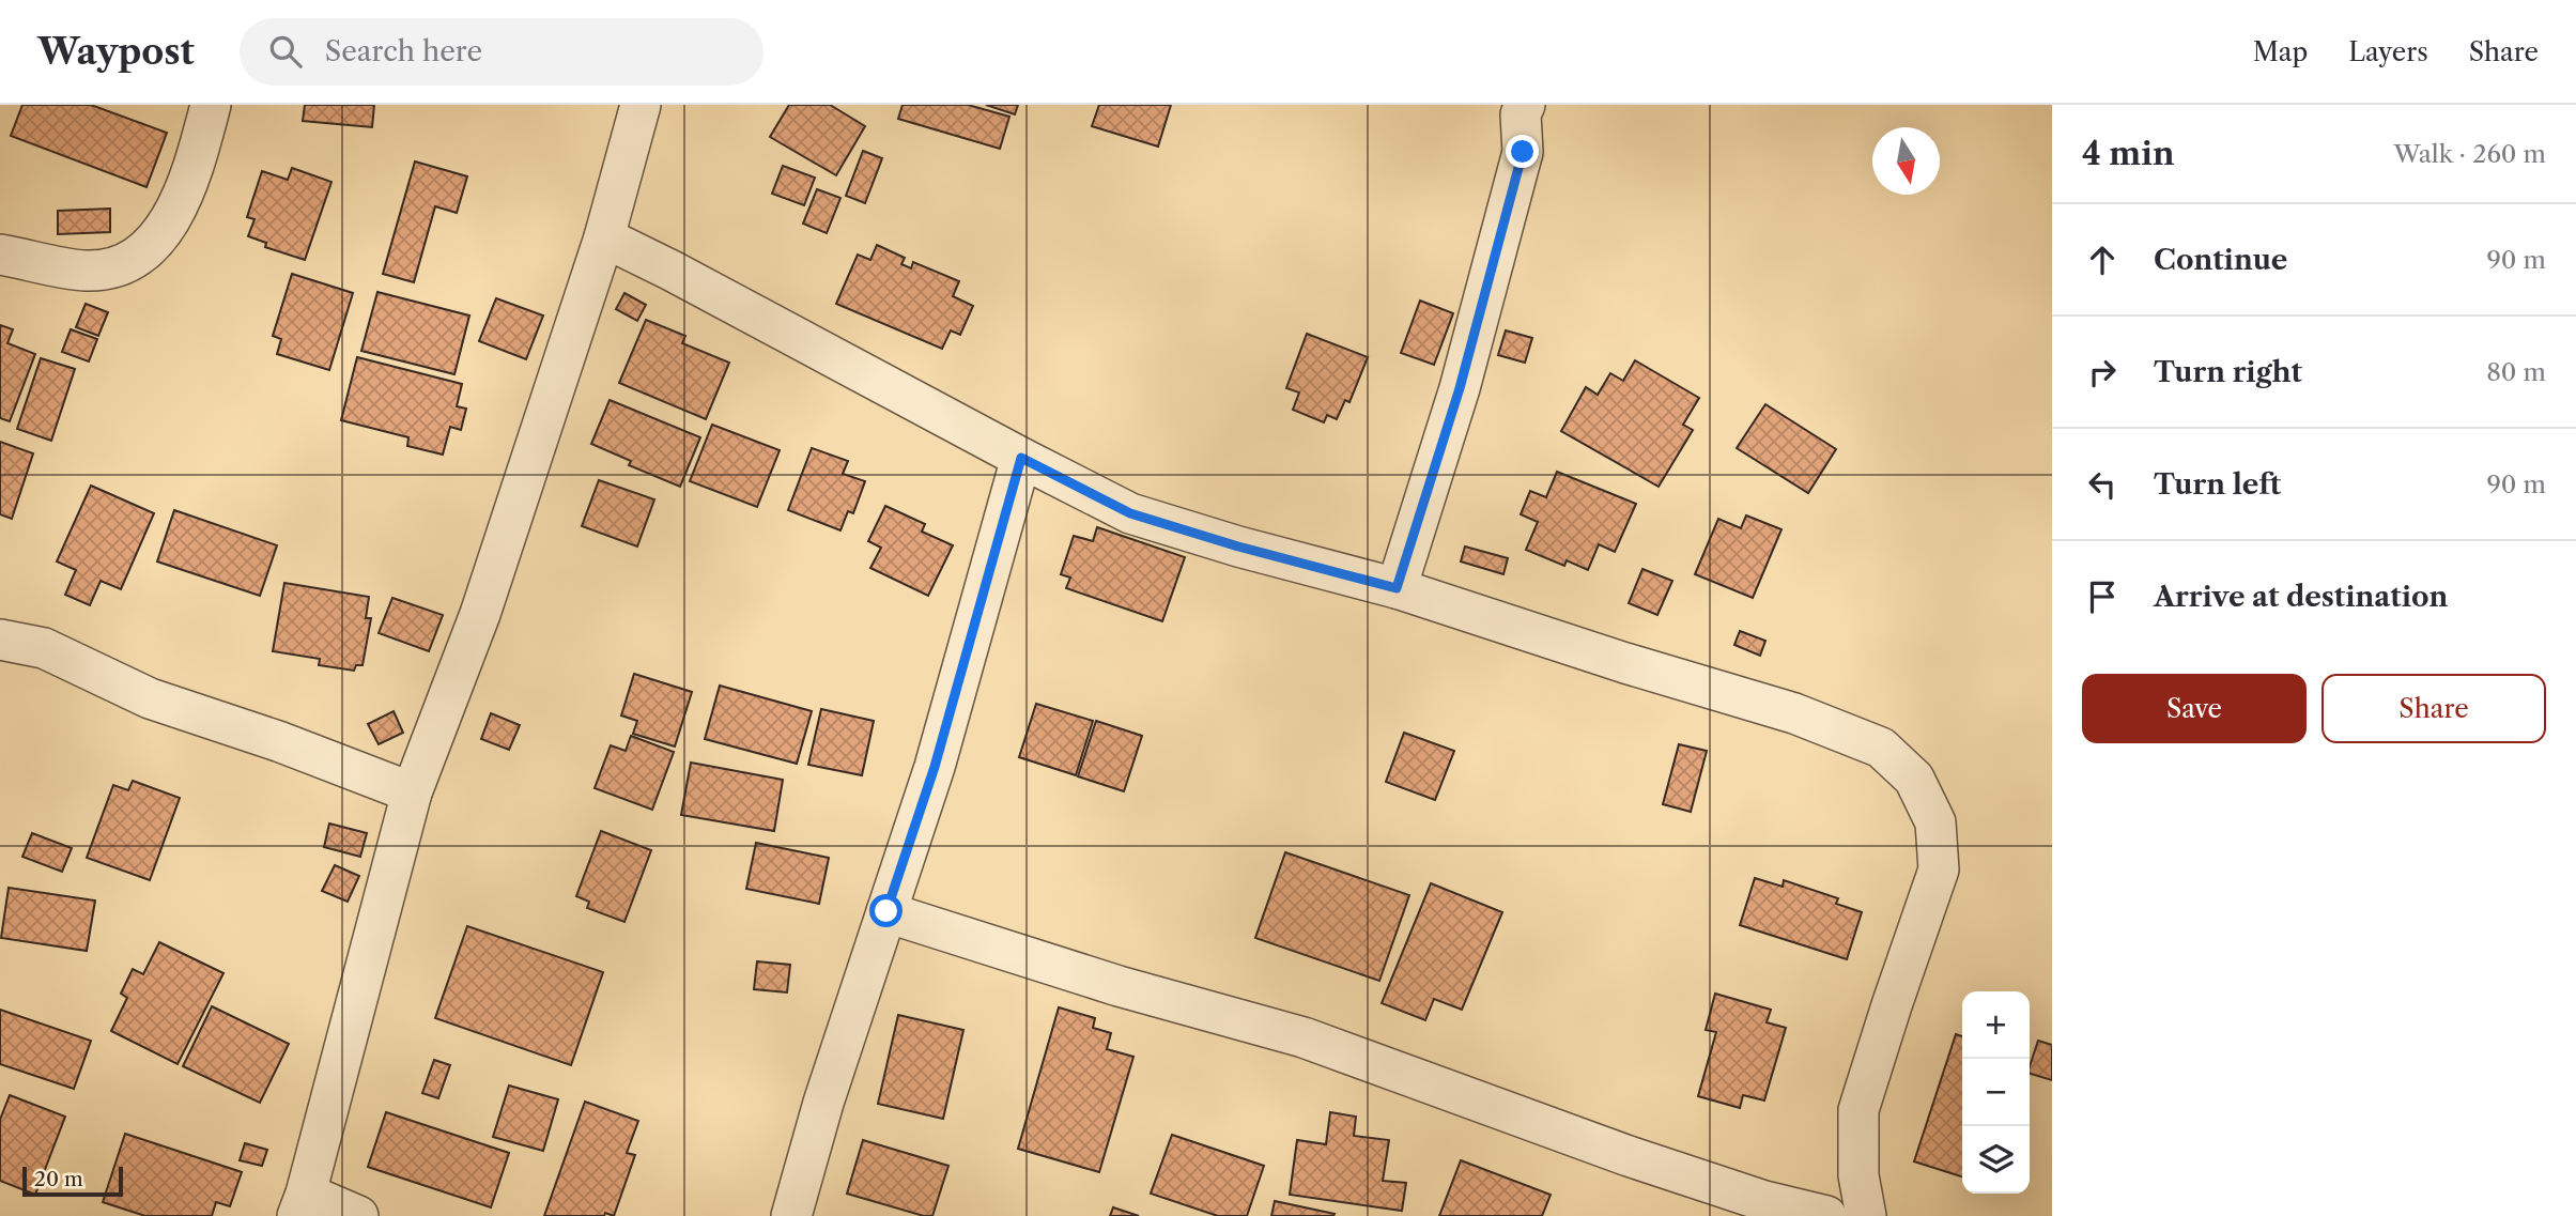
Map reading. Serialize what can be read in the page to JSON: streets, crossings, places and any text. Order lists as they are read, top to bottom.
{
  "scale_bar": "20 m",
  "north": "bottom",
  "page": {
    "header": "Waypost",
    "search": "Search here",
    "nav": ["Map", "Layers", "Share"],
    "heading": ["4 min", "Walk · 260 m"],
    "list": [
      ["Continue", "90 m"],
      ["Turn right", "80 m"],
      ["Turn left", "90 m"],
      "Arrive at destination"
    ],
    "buttons": ["Save", "Share"],
    "map_buttons": ["+", "−"],
    "scale": "20 m"
  }
}
